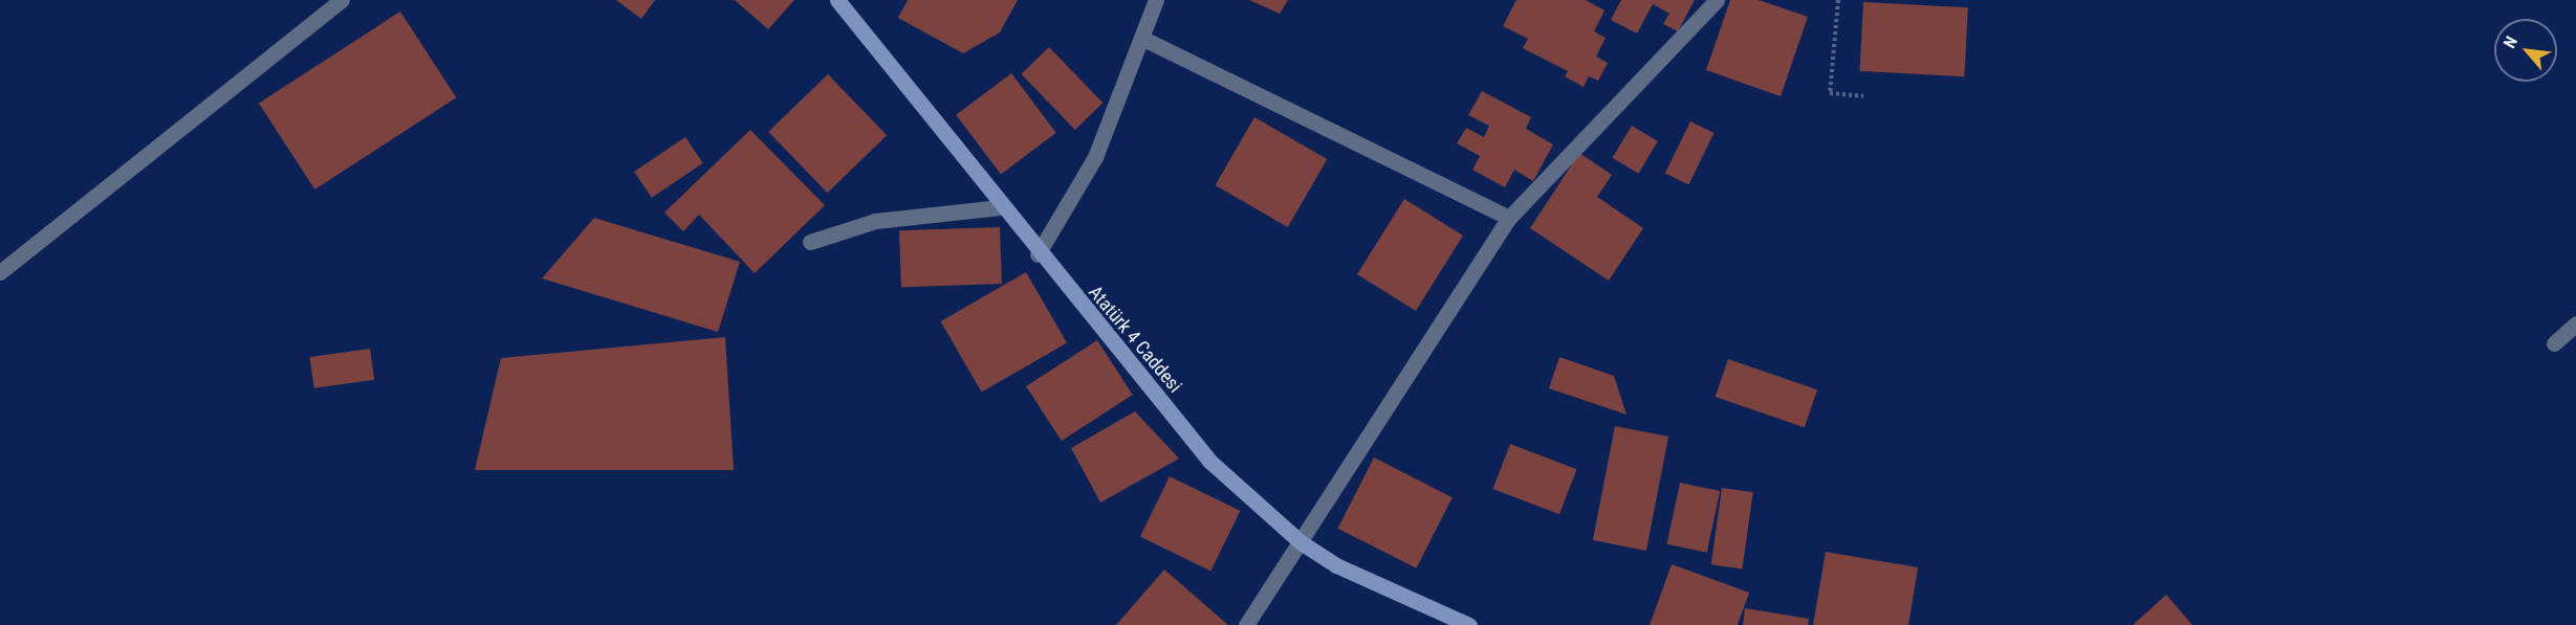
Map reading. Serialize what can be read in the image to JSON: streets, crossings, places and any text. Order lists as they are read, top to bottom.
{
  "streets": {
    "street": ["Atatürk 4 Caddesi"]
  },
  "north": "top left"
}
